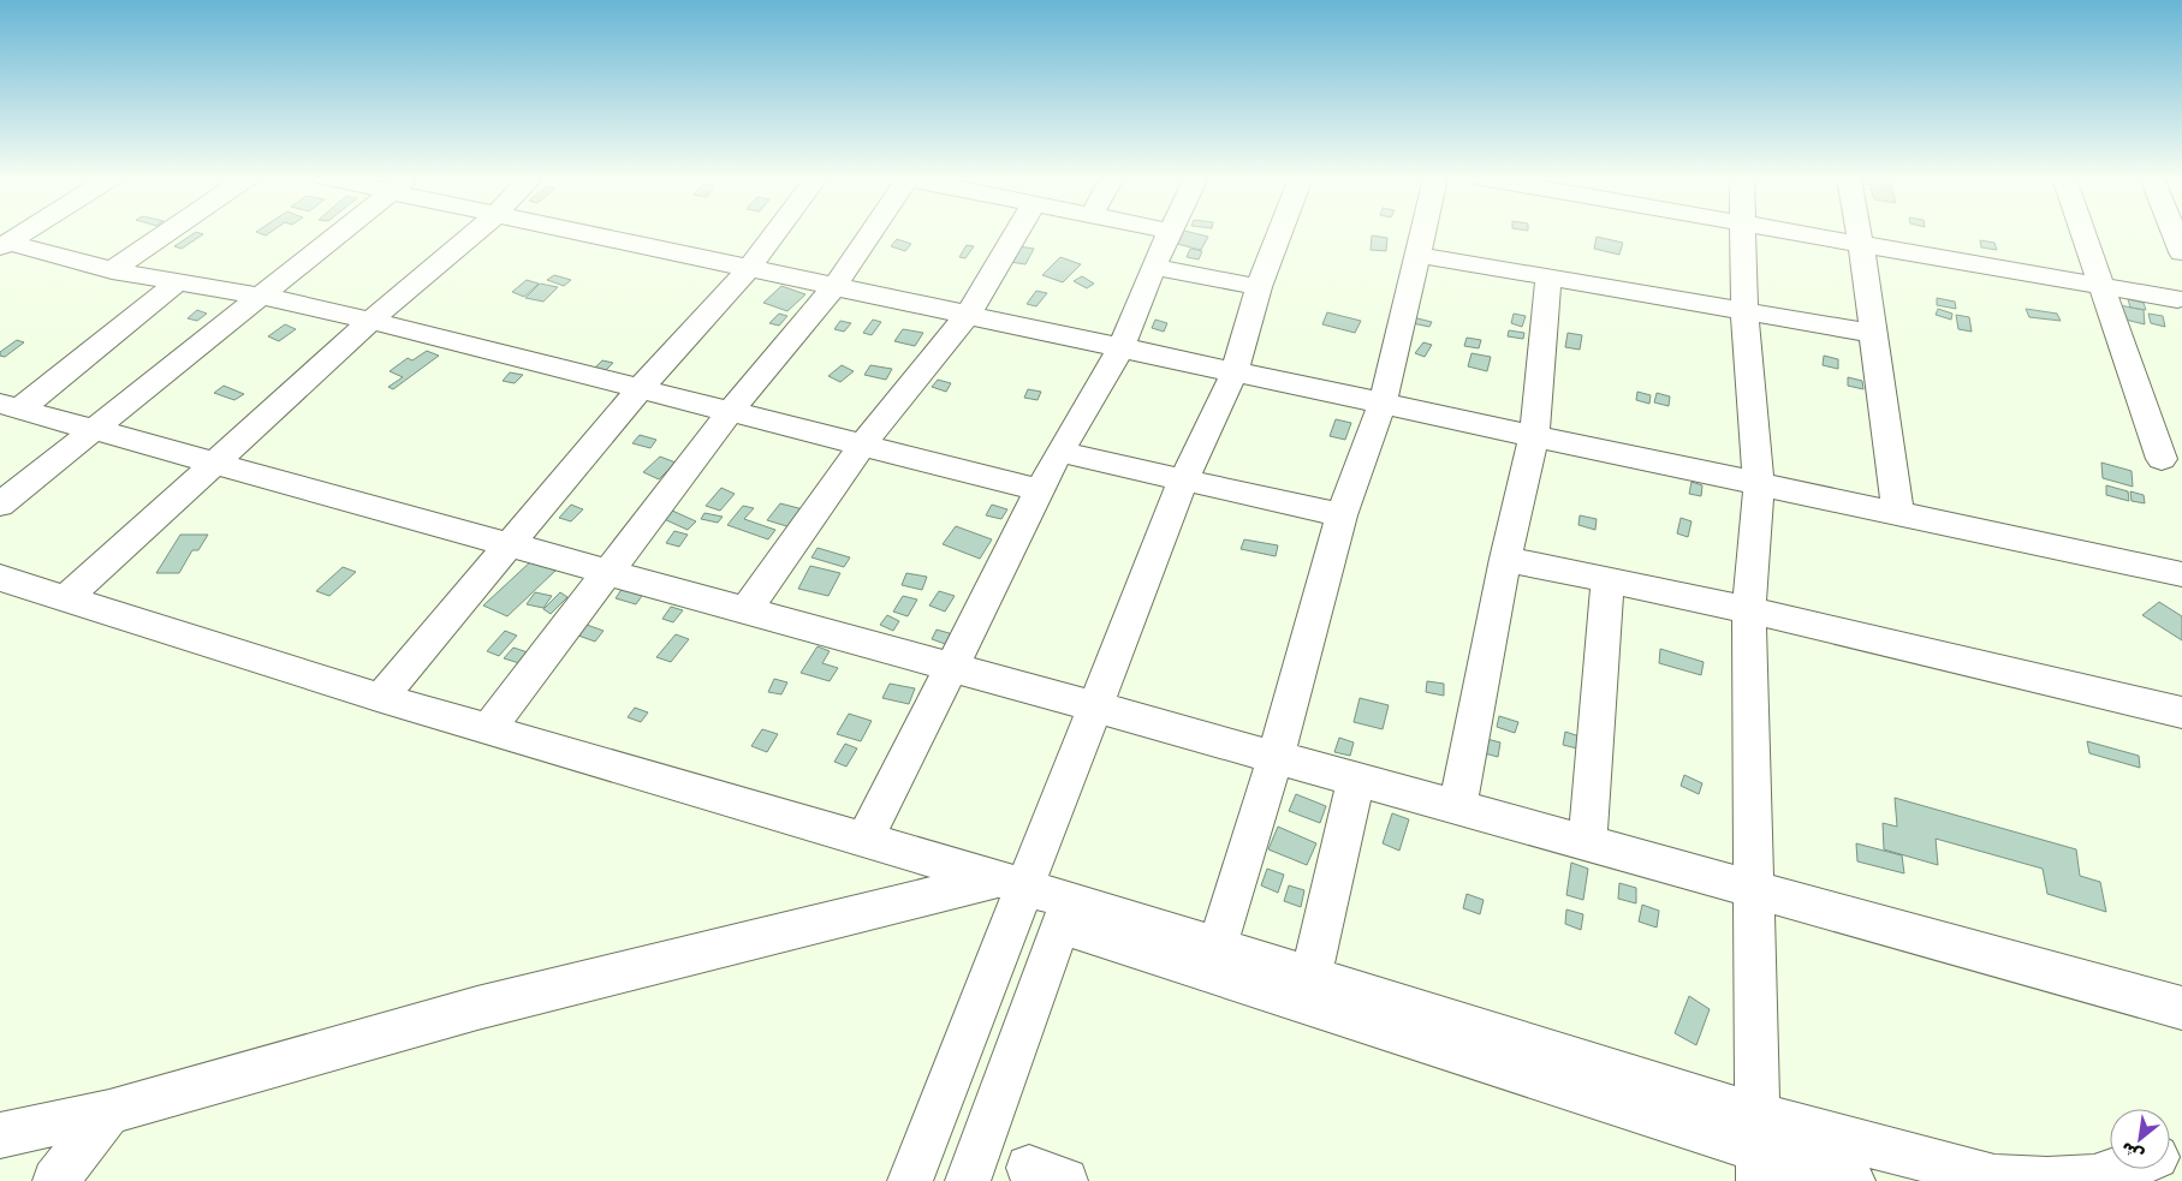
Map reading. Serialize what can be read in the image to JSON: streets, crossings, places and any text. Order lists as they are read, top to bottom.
{
  "north": "bottom left"
}
